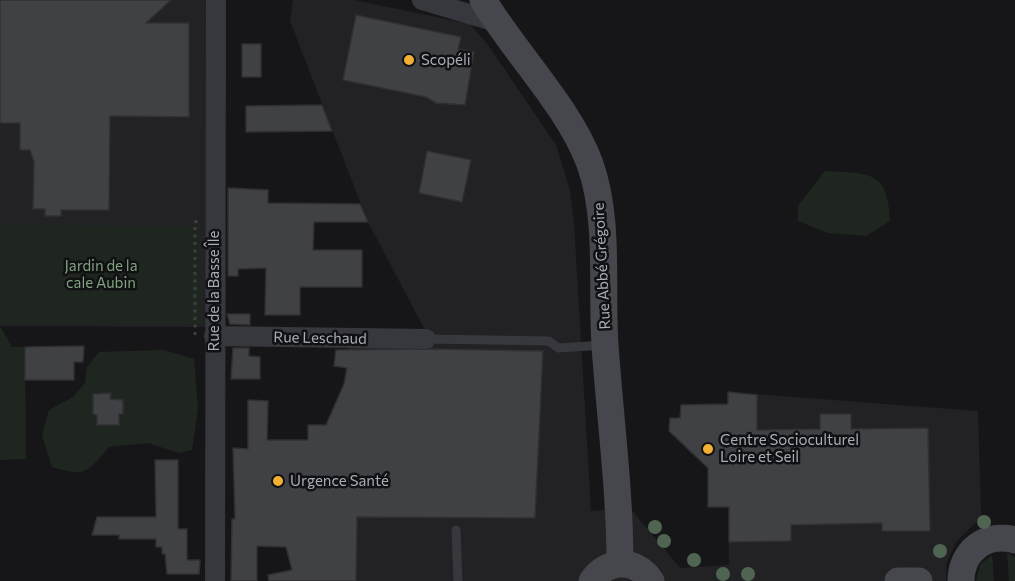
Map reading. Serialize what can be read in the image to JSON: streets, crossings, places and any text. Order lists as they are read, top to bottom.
{
  "streets": {
    "street": ["Rue Abbé Grégoire", "Rue de la Basse Île", "Rue Leschaud"]
  },
  "crossings": [
    ["Rue de la Basse Île", "Rue Leschaud"]
  ],
  "parks": ["Jardin de la cale Aubin"],
  "places": ["Scopéli", "Centre Socioculturel Loire et Seil", "Urgence Santé"]
}
